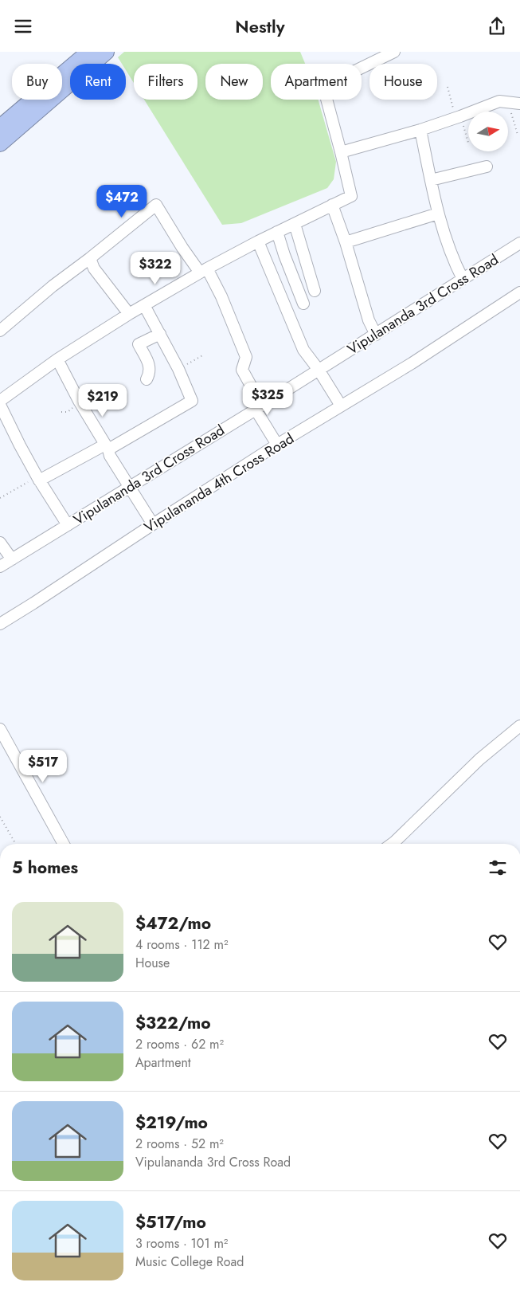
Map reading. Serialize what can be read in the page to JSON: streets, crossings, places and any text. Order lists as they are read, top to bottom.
{
  "streets": {
    "street": ["Vipulananda 3rd Cross Road", "Vipulananda 4th Cross Road"]
  },
  "north": "right",
  "page": {
    "header": "Nestly",
    "chip": [
      "Buy",
      "Rent",
      "Filters",
      "New",
      "Apartment",
      "House"
    ],
    "price": [
      "$472",
      "$322",
      "$325",
      "$219",
      "$517"
    ],
    "heading": "5 homes",
    "list": [
      {
        "name": "$472/mo",
        "note": "4 rooms · 112 m² · House"
      },
      {
        "name": "$322/mo",
        "note": "2 rooms · 62 m² · Apartment"
      },
      {
        "name": "$219/mo",
        "note": "2 rooms · 52 m² · Vipulananda 3rd Cross Road"
      },
      {
        "name": "$517/mo",
        "note": "3 rooms · 101 m² · Music College Road"
      }
    ]
  }
}
